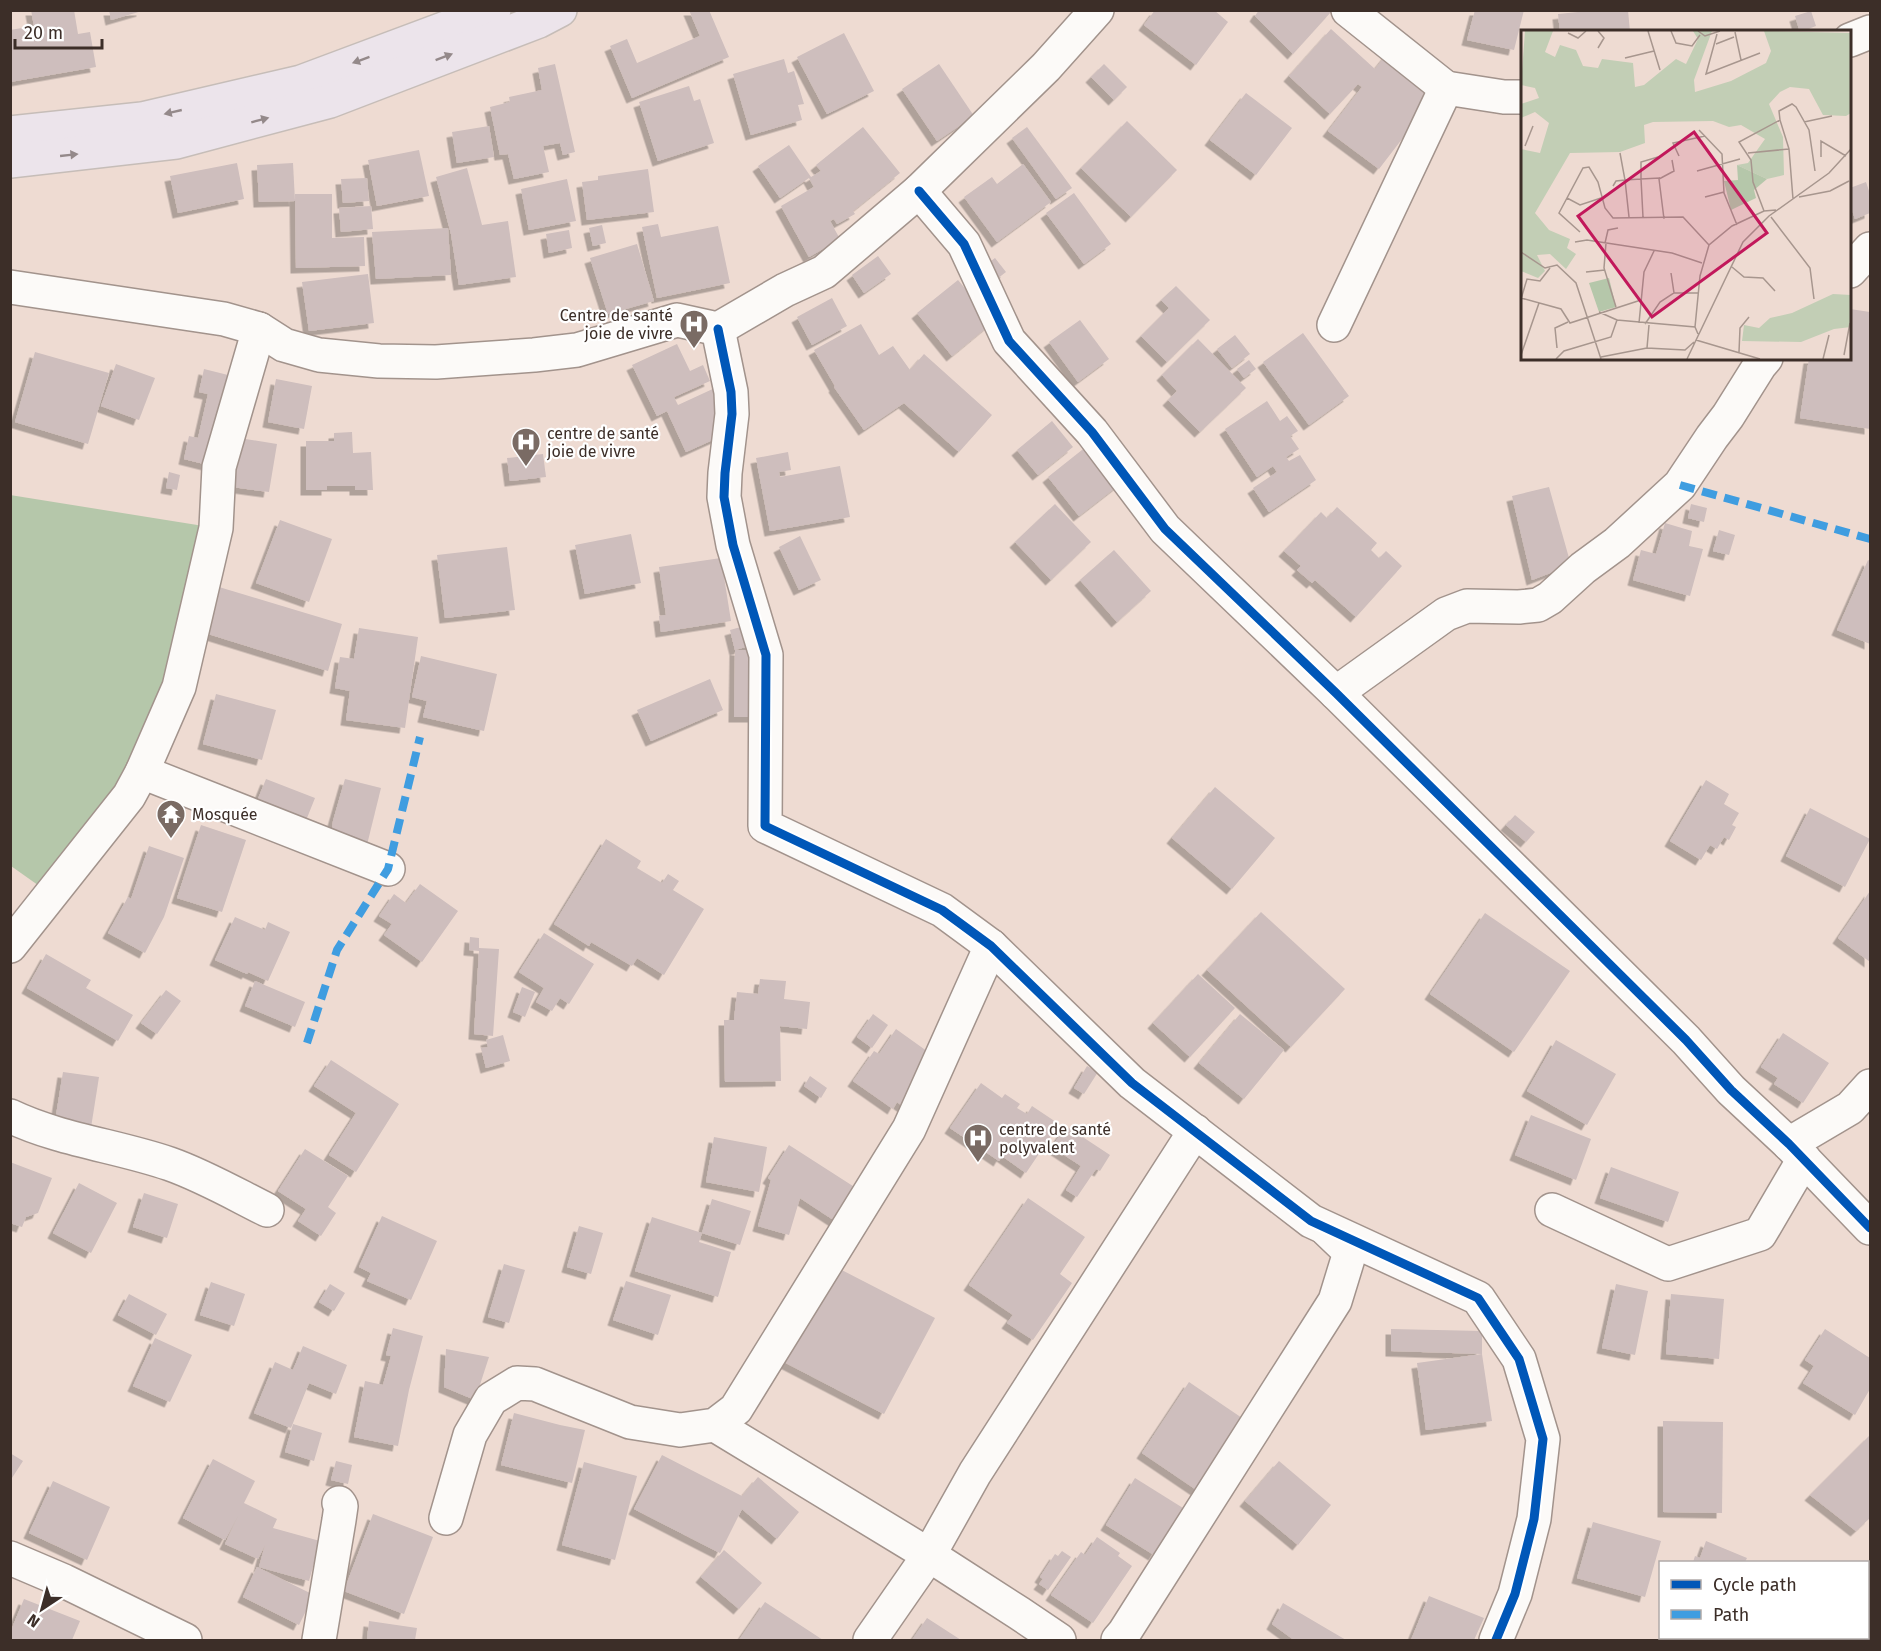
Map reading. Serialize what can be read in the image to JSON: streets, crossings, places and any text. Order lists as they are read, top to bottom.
{
  "places": {
    "hospital": ["Centre de santé joie de vivre", "centre de santé joie de vivre", "centre de santé polyvalent"],
    "temple": ["Mosquée"]
  },
  "legend": ["Cycle path", "Path"],
  "scale_bar": "20 m",
  "north": "bottom left"
}
